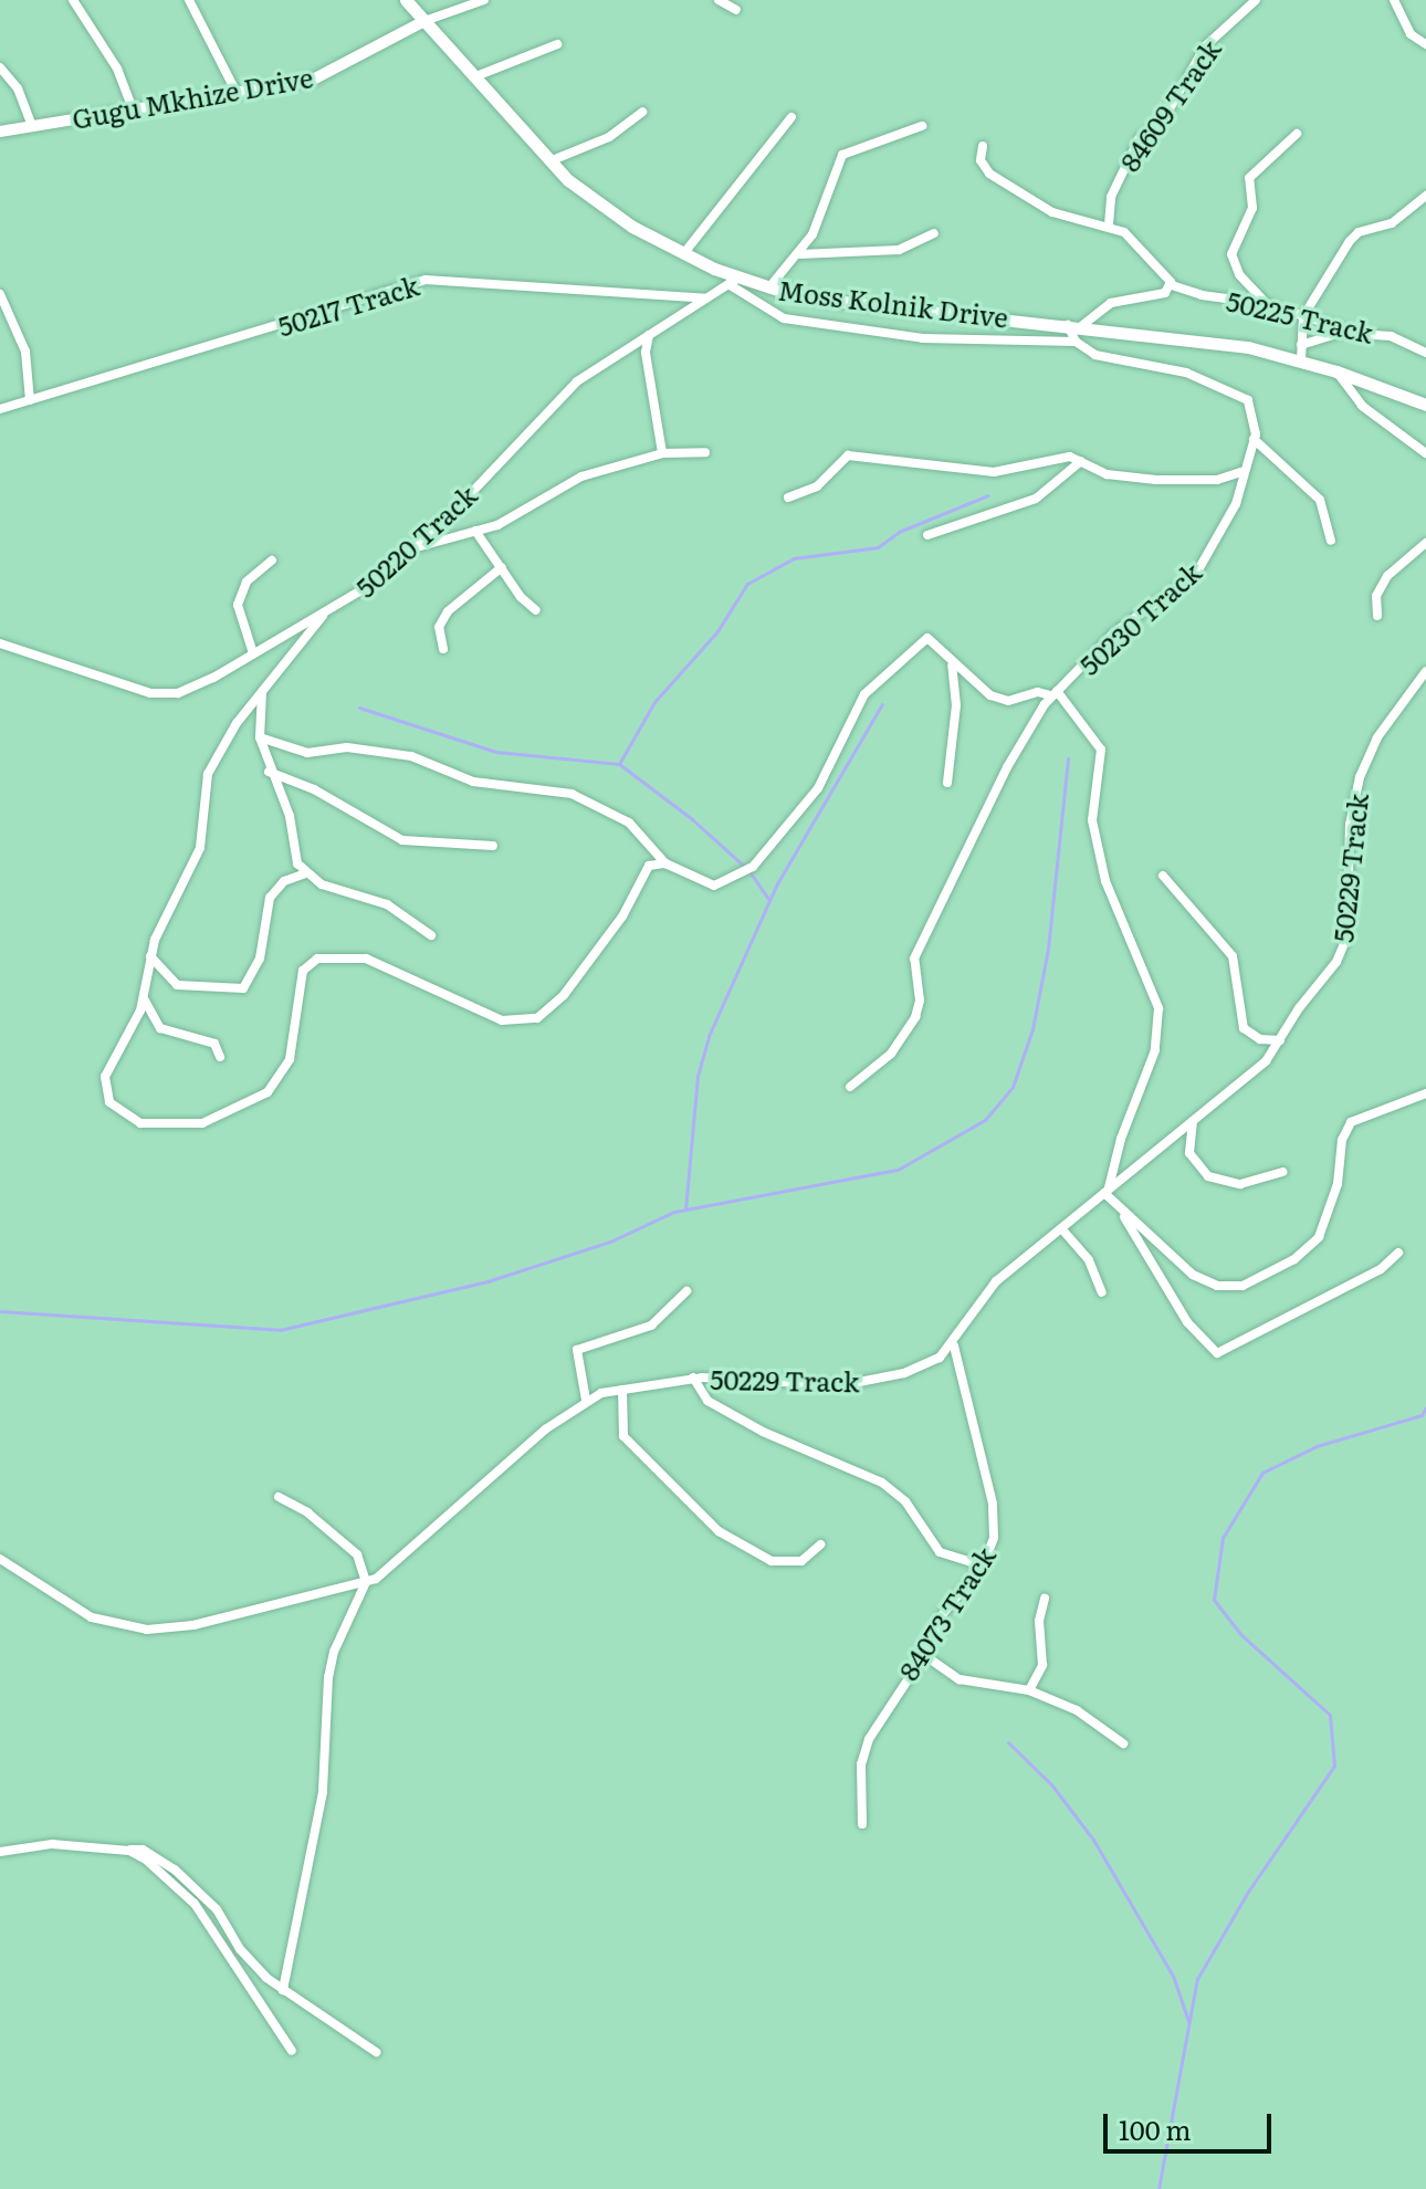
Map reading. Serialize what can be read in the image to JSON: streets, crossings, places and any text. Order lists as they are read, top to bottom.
{
  "streets": {
    "main road": ["Moss Kolnik Drive"],
    "street": [
      "Gugu Mkhize Drive",
      "84609 Track",
      "50217 Track",
      "50225 Track",
      "50220 Track",
      "50230 Track",
      "50229 Track",
      "84073 Track"
    ]
  },
  "crossings": [
    ["Gugu Mkhize Drive", "Moss Kolnik Drive"],
    ["Moss Kolnik Drive", "50220 Track"],
    ["50217 Track", "50220 Track"],
    ["50229 Track", "84073 Track"]
  ],
  "scale_bar": "100 m"
}
